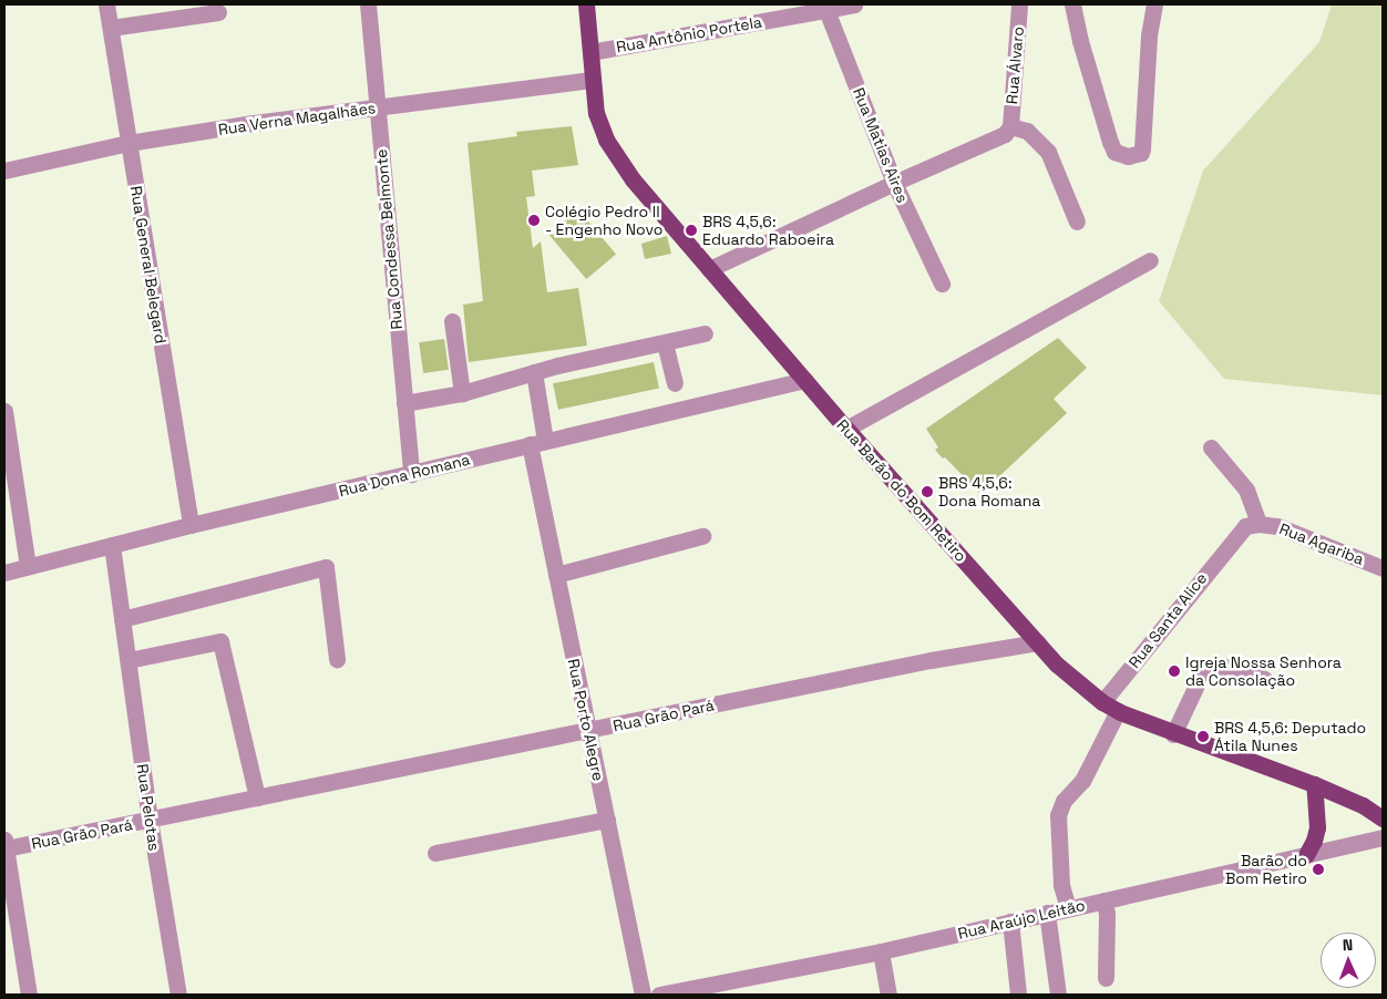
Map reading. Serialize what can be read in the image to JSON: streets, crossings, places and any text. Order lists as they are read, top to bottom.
{
  "streets": {
    "main road": ["Rua Barão do Bom Retiro"],
    "street": [
      "Rua Antônio Portela",
      "Rua Álvaro",
      "Rua Verna Magalhães",
      "Rua Matias Aires",
      "Rua Condessa Belmonte",
      "Rua General Belegard",
      "Rua Dona Romana",
      "Rua Agariba",
      "Rua Santa Alice",
      "Rua Grão Pará",
      "Rua Porto Alegre",
      "Rua Pelotas",
      "Rua Araújo Leitão"
    ]
  },
  "crossings": [
    ["Rua Antônio Portela", "Rua Matias Aires"],
    ["Rua Antônio Portela", "Rua Barão do Bom Retiro"],
    ["Rua Verna Magalhães", "Rua Condessa Belmonte"],
    ["Rua Verna Magalhães", "Rua General Belegard"],
    ["Rua Verna Magalhães", "Rua Barão do Bom Retiro"],
    ["Rua Condessa Belmonte", "Rua Dona Romana"],
    ["Rua General Belegard", "Rua Dona Romana"],
    ["Rua Dona Romana", "Rua Barão do Bom Retiro"],
    ["Rua Dona Romana", "Rua Porto Alegre"],
    ["Rua Dona Romana", "Rua Pelotas"],
    ["Rua Barão do Bom Retiro", "Rua Santa Alice"],
    ["Rua Barão do Bom Retiro", "Rua Grão Pará"],
    ["Rua Agariba", "Rua Santa Alice"],
    ["Rua Grão Pará", "Rua Porto Alegre"],
    ["Rua Grão Pará", "Rua Pelotas"]
  ],
  "places": [
    "Colégio Pedro II - Engenho Novo",
    "BRS 4,5,6: Eduardo Raboeira",
    "BRS 4,5,6: Dona Romana",
    "Igreja Nossa Senhora da Consolação",
    "BRS 4,5,6: Deputado Átila Nunes",
    "Barão do Bom Retiro"
  ],
  "north": "top"
}
